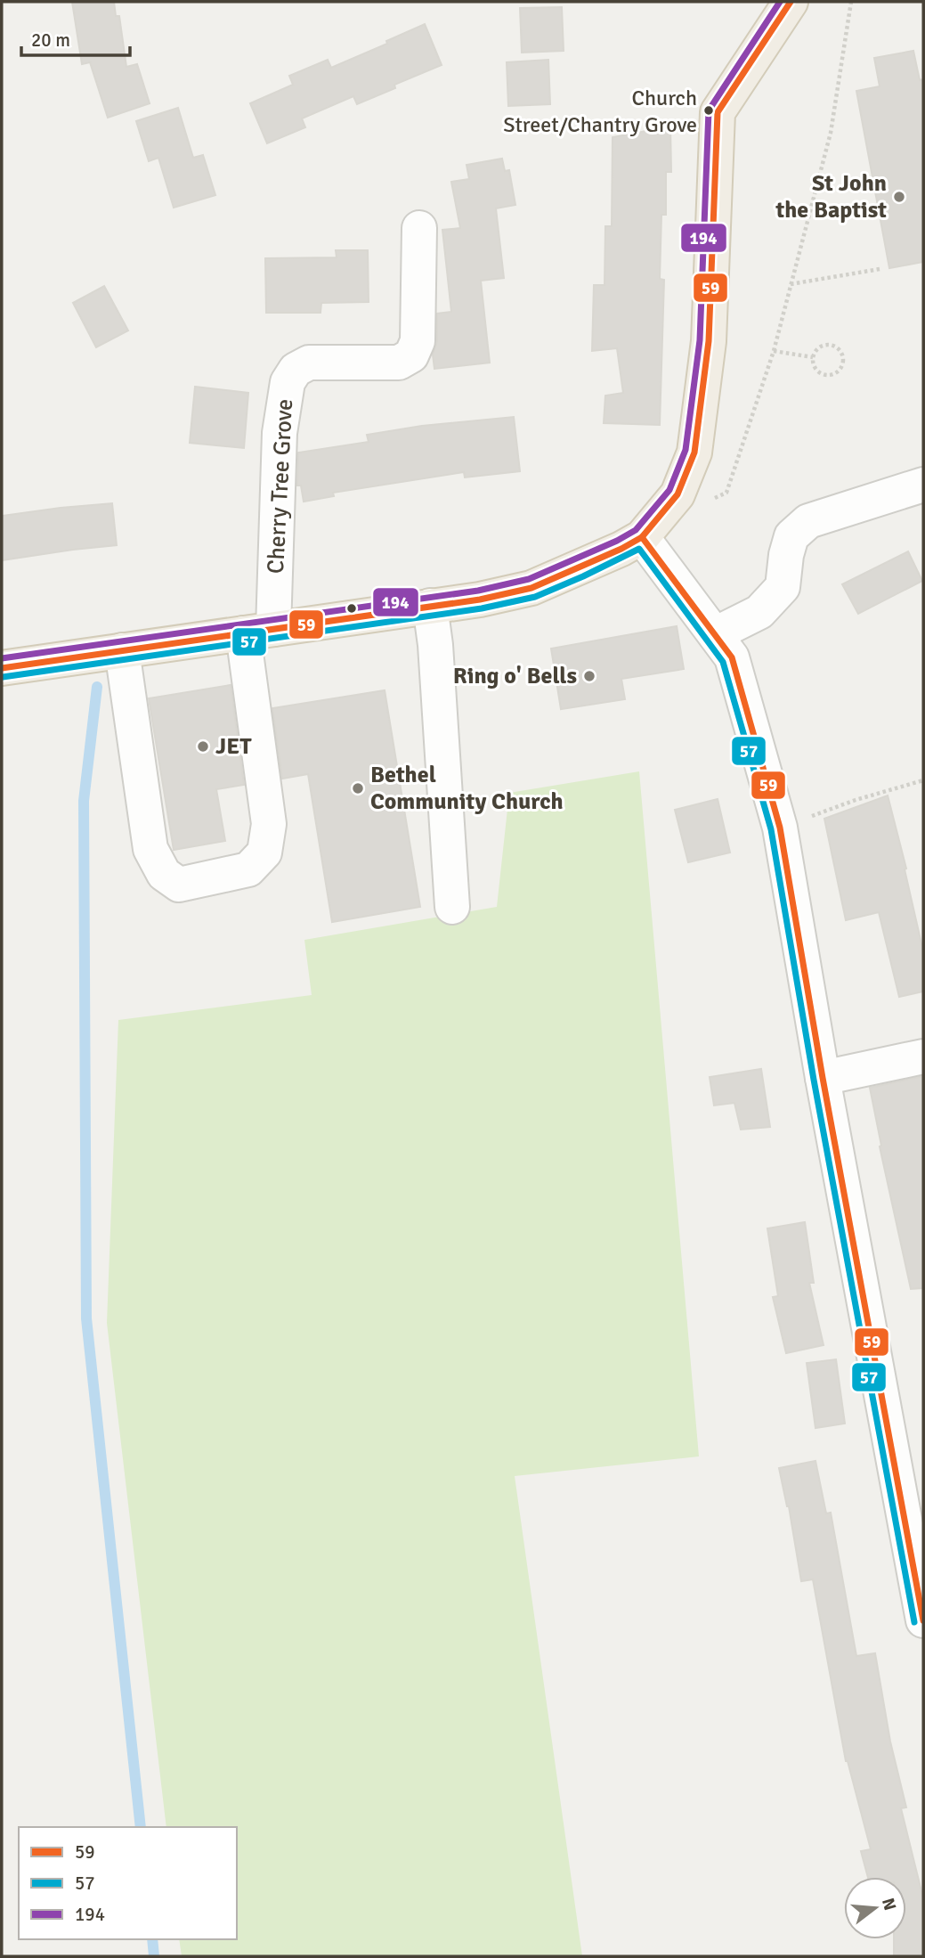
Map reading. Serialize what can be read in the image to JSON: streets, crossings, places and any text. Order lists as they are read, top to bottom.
{
  "streets": {
    "street": ["Cherry Tree Grove"]
  },
  "places": [
    "Church Street/Chantry Grove",
    "St John the Baptist",
    "Ring o' Bells",
    "JET",
    "Bethel Community Church"
  ],
  "lines": ["transit line 59", "transit line 194", "transit line 57"],
  "legend": ["59", "57", "194"],
  "scale_bar": "20 m",
  "north": "right"
}
